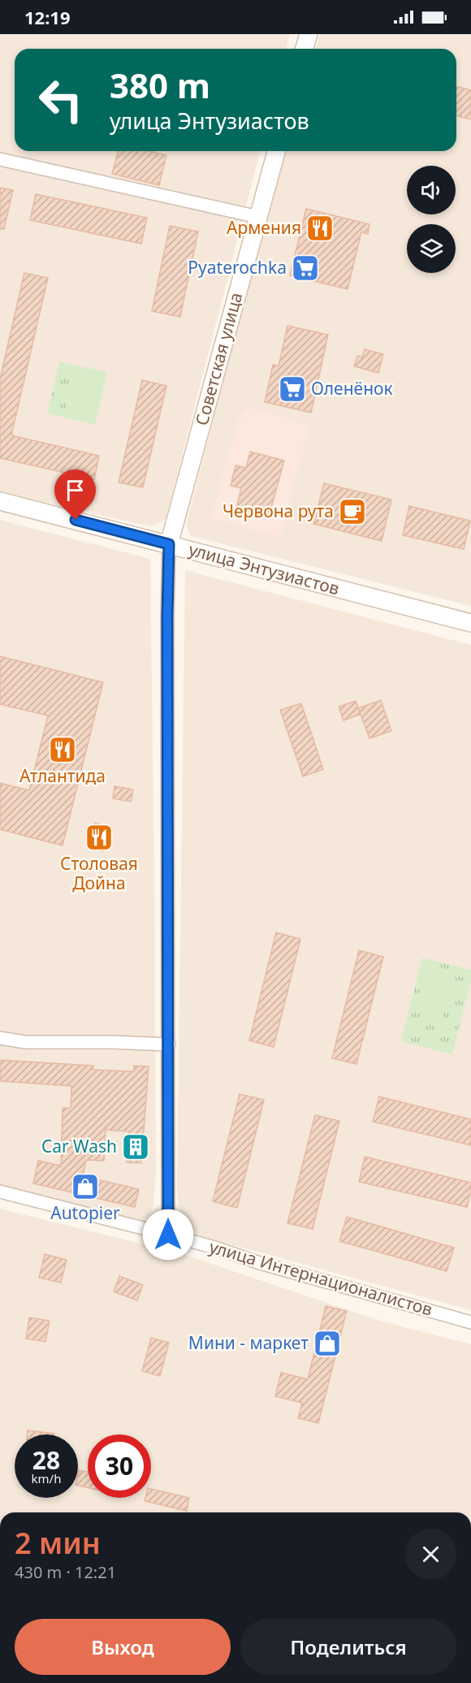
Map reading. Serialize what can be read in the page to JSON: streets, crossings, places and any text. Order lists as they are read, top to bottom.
{
  "streets": {
    "street": ["Советская улица", "улица Энтузиастов", "улица Интернационалистов"]
  },
  "crossings": [
    ["Советская улица", "улица Энтузиастов"]
  ],
  "places": {
    "restaurant": ["Армения", "Атлантида", "Столовая Дойна"],
    "supermarket": ["Pyaterochka", "Оленёнок"],
    "cafe": ["Червона рута"],
    "building": ["Car Wash"],
    "shop": ["Autopier", "Мини - маркет"]
  },
  "page": {
    "status": "12:19",
    "turn": ["380 m", "улица Энтузиастов"],
    "speed": "28 km/h",
    "limit": "30",
    "heading": ["2 мин", "430 m · 12:21"],
    "buttons": ["Выход", "Поделиться"]
  }
}
